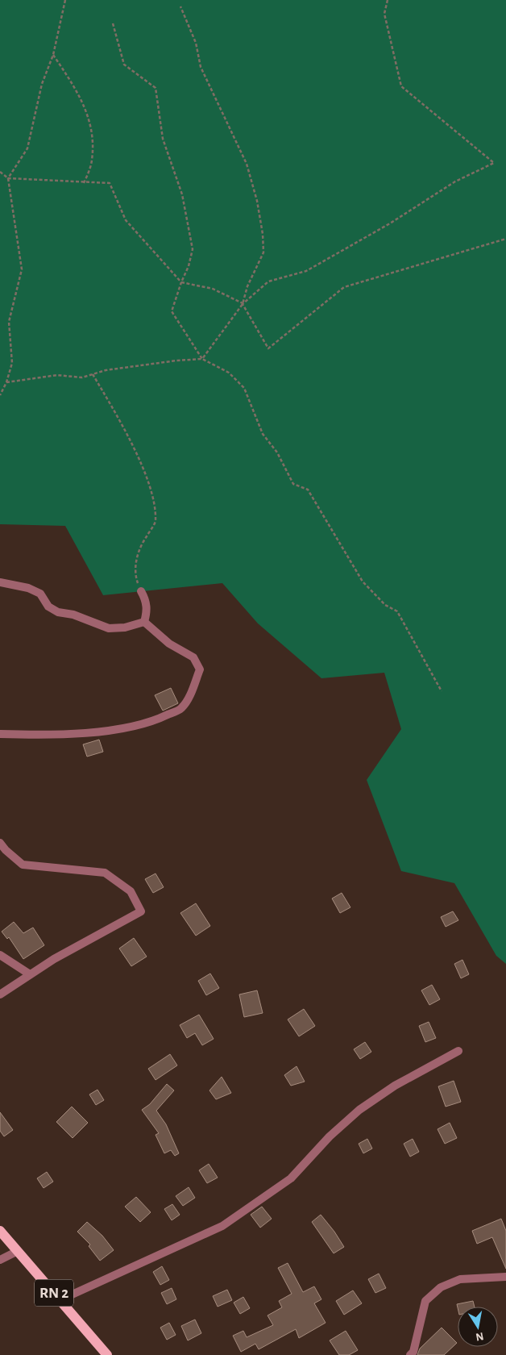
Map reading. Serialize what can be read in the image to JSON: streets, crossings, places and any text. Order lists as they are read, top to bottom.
{
  "streets": {
    "main road": ["RN 2"]
  },
  "north": "bottom"
}
